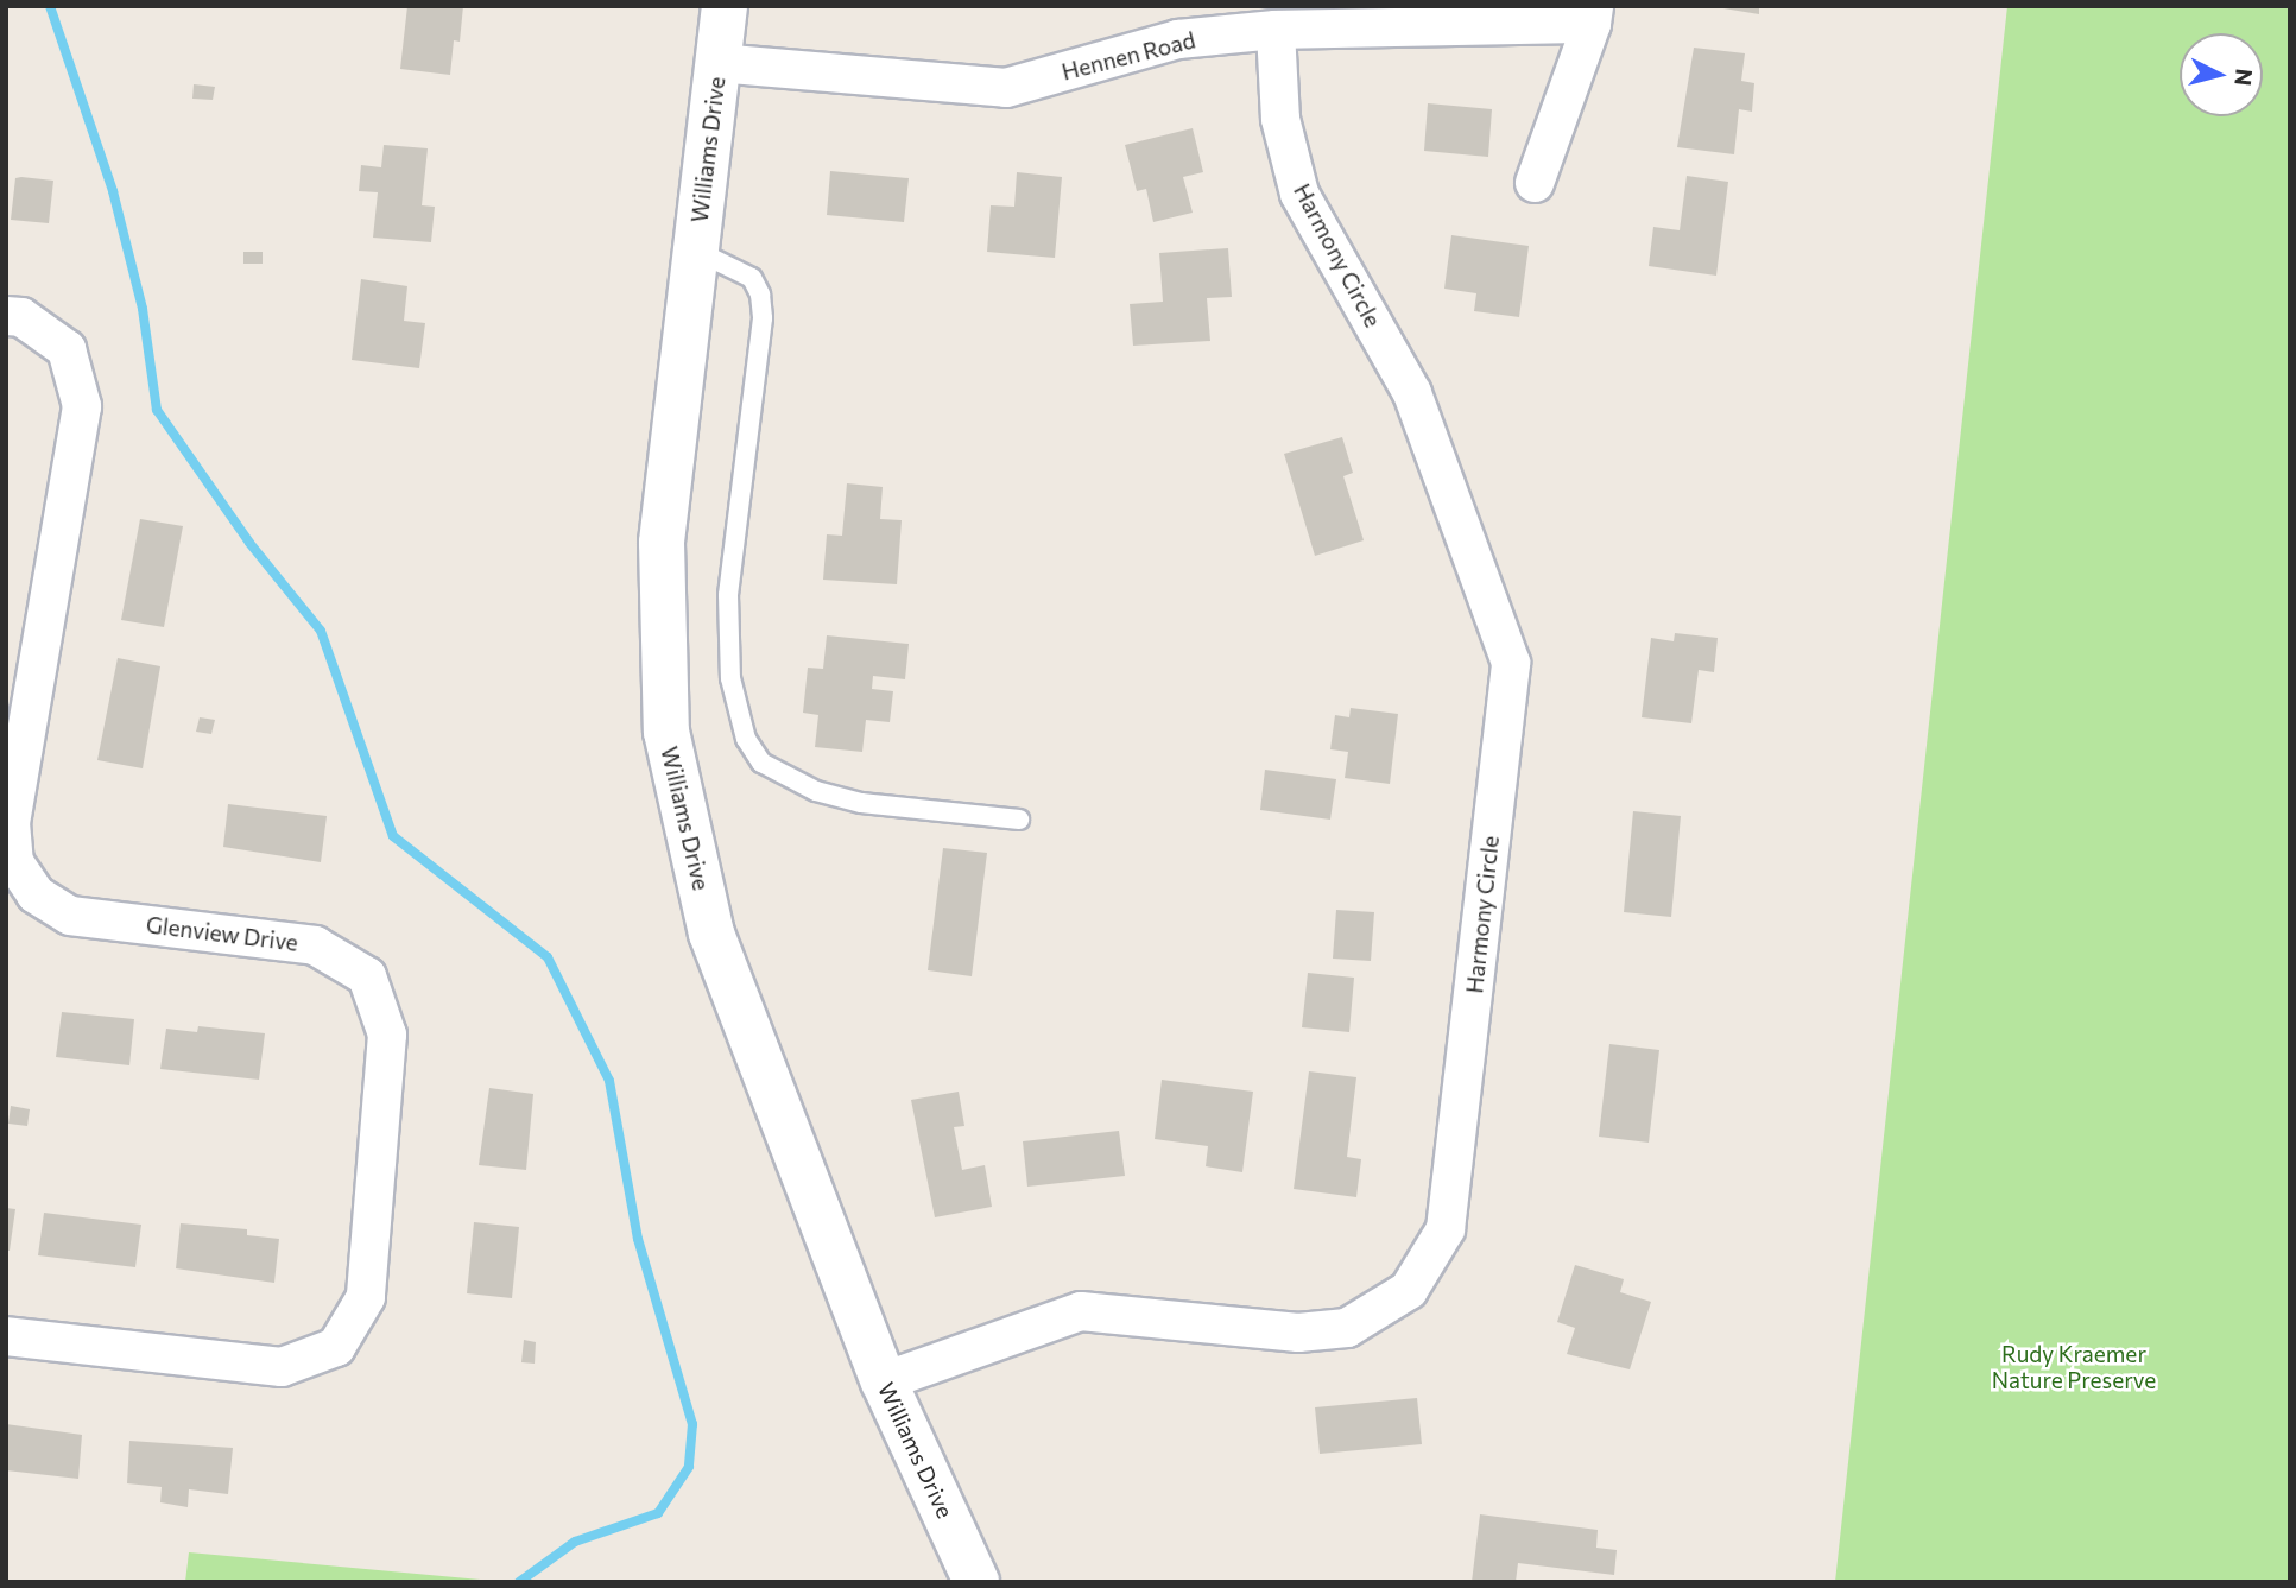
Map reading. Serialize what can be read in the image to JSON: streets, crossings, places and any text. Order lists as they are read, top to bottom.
{
  "streets": {
    "main road": ["Williams Drive"],
    "street": ["Hennen Road", "Harmony Circle", "Glenview Drive"]
  },
  "crossings": [
    ["Hennen Road", "Williams Drive"],
    ["Hennen Road", "Harmony Circle"],
    ["Williams Drive", "Harmony Circle"]
  ],
  "parks": ["Rudy Kraemer Nature Preserve"],
  "north": "right"
}
